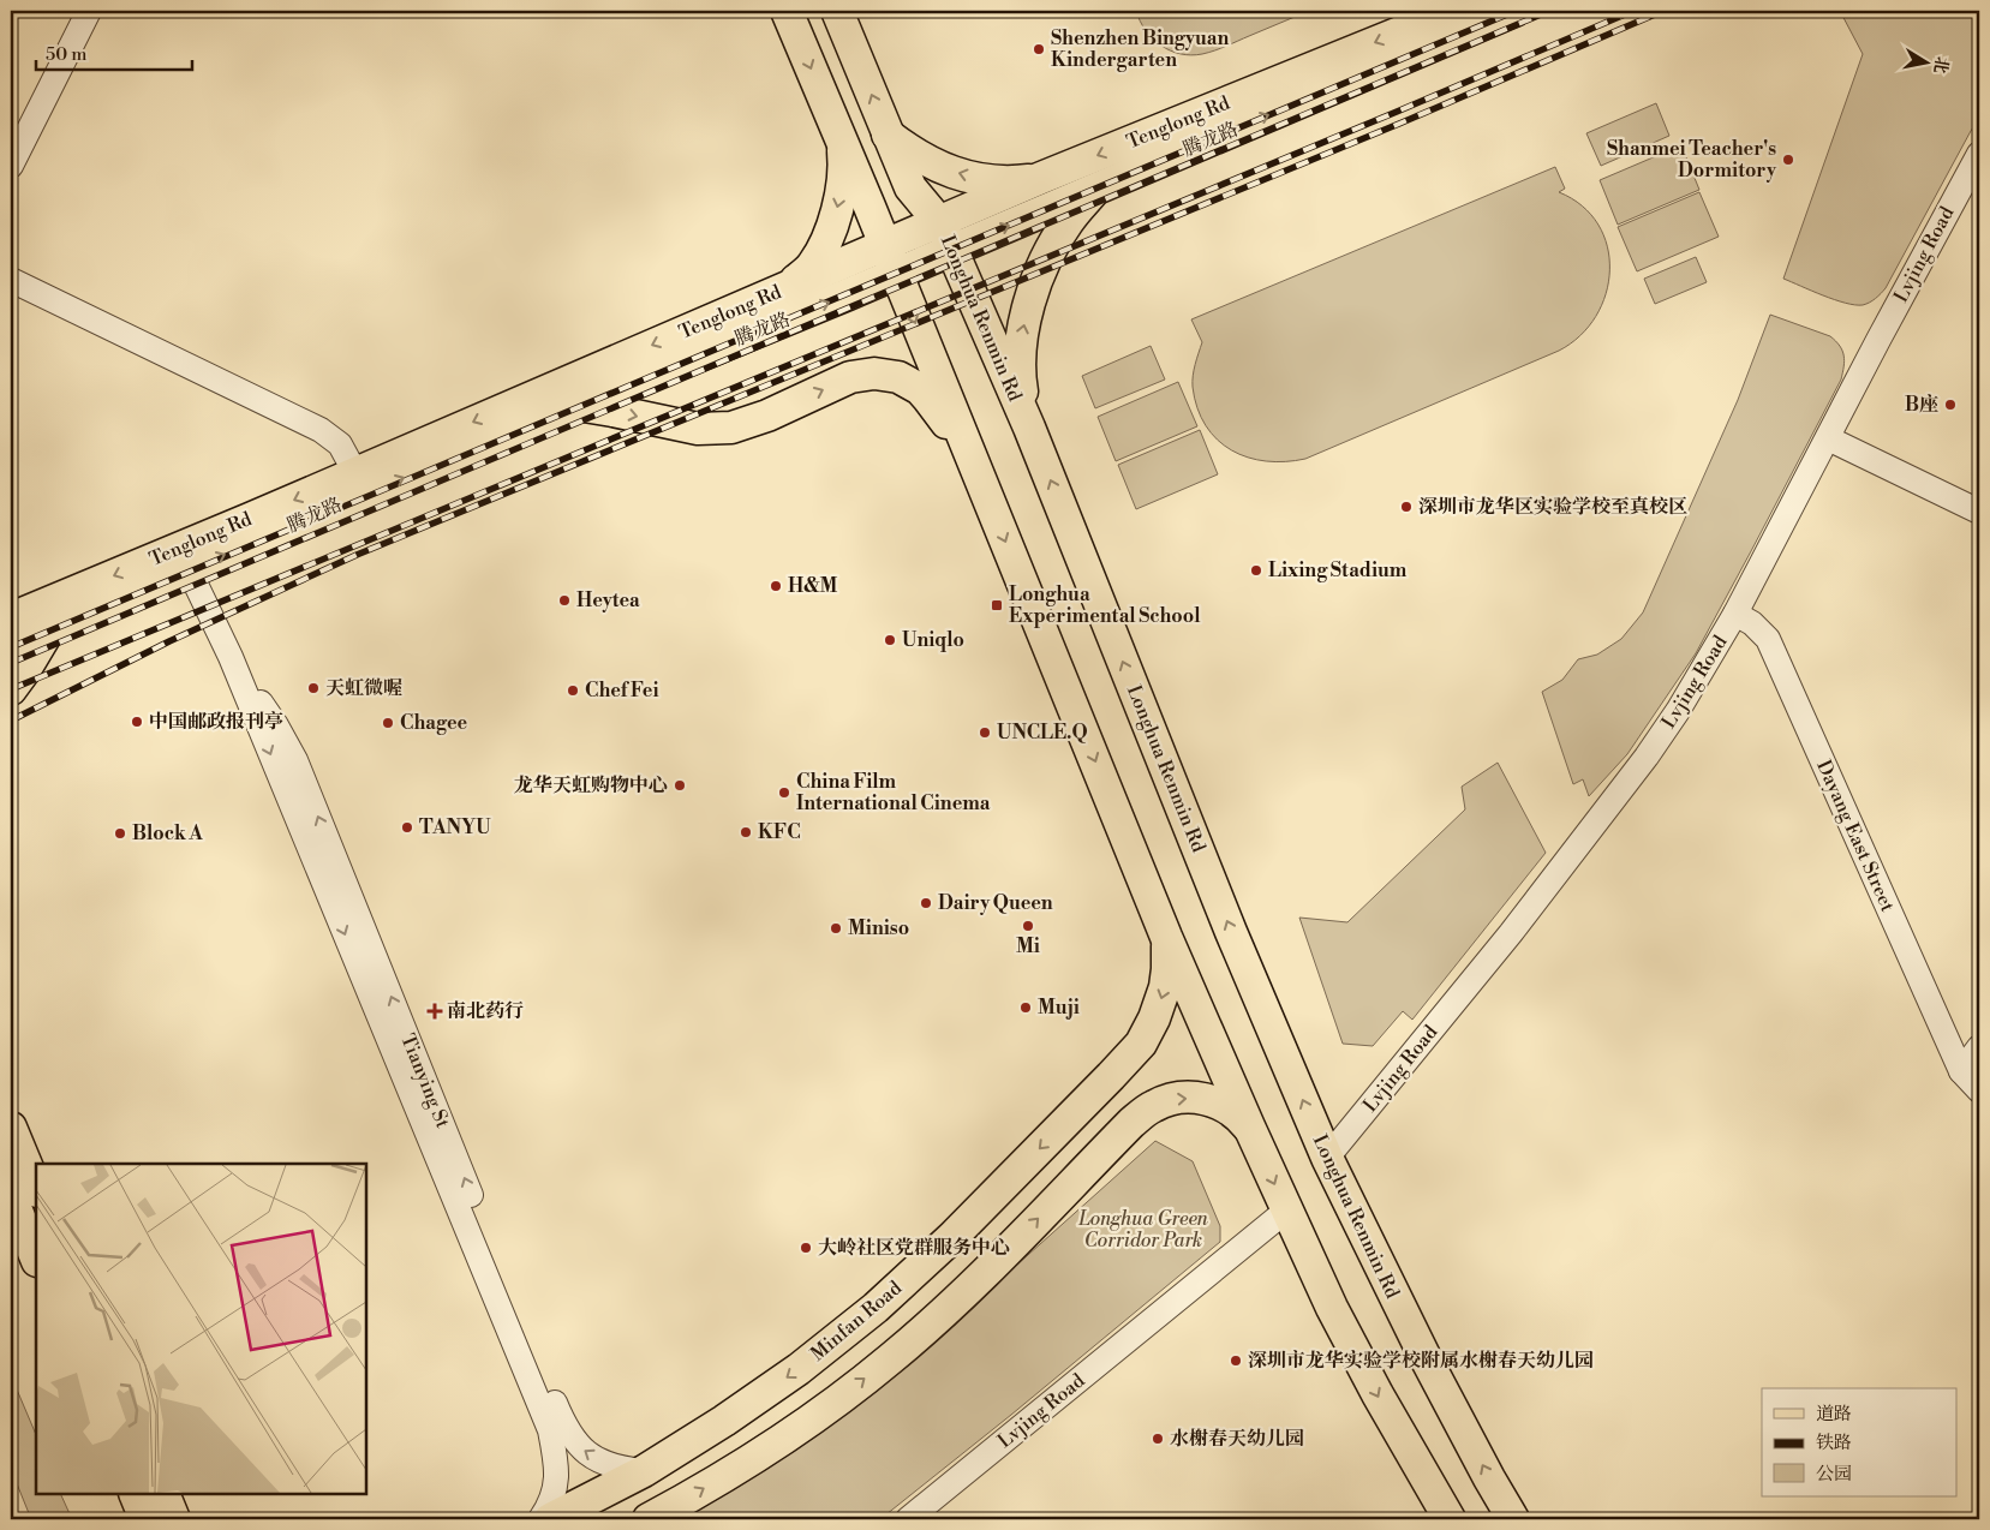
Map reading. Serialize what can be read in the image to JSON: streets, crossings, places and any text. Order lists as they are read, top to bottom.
{
  "streets": {
    "main road": [
      "Tenglong Rd",
      "腾龙路",
      "Longhua Renmin Rd",
      "Minfan Road"
    ],
    "street": ["Lvjing Road", "Dayang East Street", "Tianying St"]
  },
  "crossings": [
    ["Tenglong Rd", "腾龙路"],
    ["Tenglong Rd", "Longhua Renmin Rd"],
    ["腾龙路", "Longhua Renmin Rd"],
    ["腾龙路", "Tianying St"],
    ["Lvjing Road", "Longhua Renmin Rd"],
    ["Lvjing Road", "Dayang East Street"],
    ["Tianying St", "Minfan Road"]
  ],
  "one_way": ["Tenglong Rd", "腾龙路"],
  "parks": ["Longhua Green Corridor Park"],
  "places": {
    "other": [
      "Shenzhen Bingyuan Kindergarten",
      "Shanmei Teacher's Dormitory",
      "B座",
      "深圳市龙华区实验学校至真校区",
      "Lixing Stadium",
      "H&M",
      "Heytea",
      "Uniqlo",
      "天虹微喔",
      "Chef Fei",
      "中国邮政报刊亭",
      "Chagee",
      "UNCLE.Q",
      "龙华天虹购物中心",
      "China Film International Cinema",
      "TANYU",
      "KFC",
      "Block A",
      "Dairy Queen",
      "Mi",
      "Miniso",
      "Muji",
      "大岭社区党群服务中心",
      "深圳市龙华实验学校附属水榭春天幼儿园",
      "水榭春天幼儿园"
    ],
    "transit": ["Longhua Experimental School"],
    "health": ["南北药行"]
  },
  "legend": ["道路", "铁路", "公园"],
  "scale_bar": "50 m",
  "north": "right"
}
